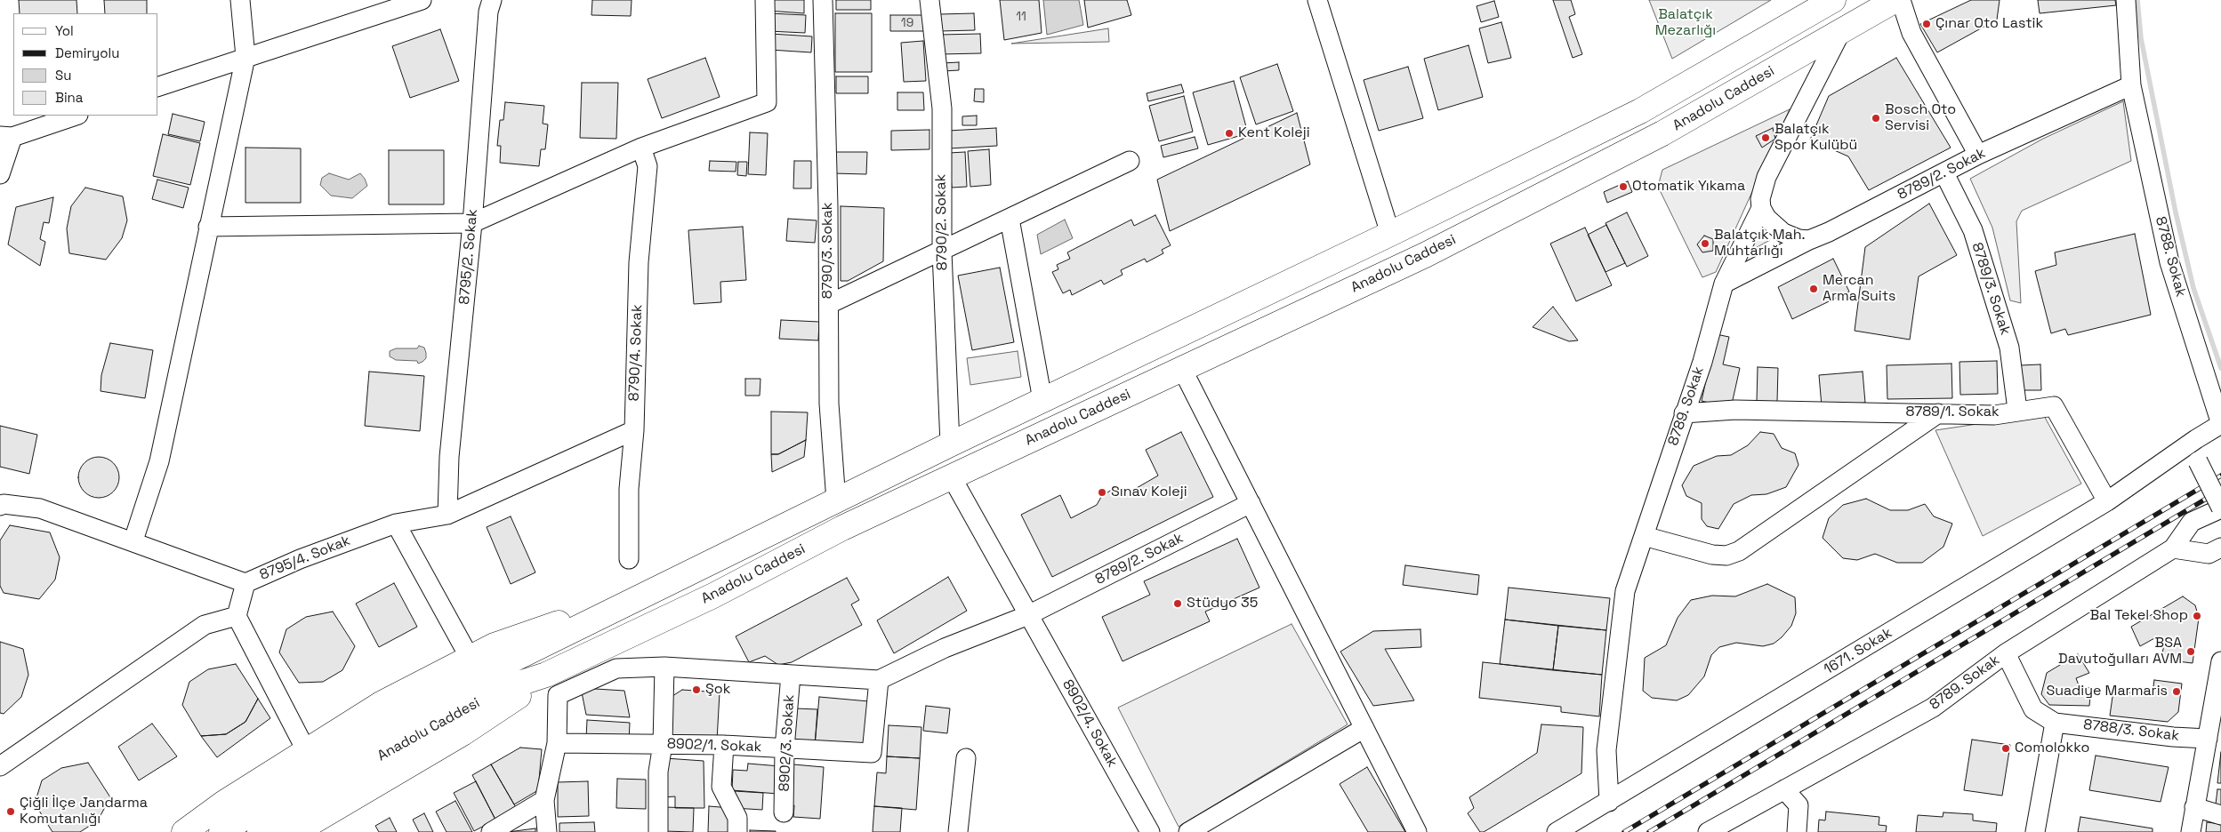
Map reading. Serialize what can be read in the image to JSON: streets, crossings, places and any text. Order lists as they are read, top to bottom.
{
  "streets": {
    "highway": ["Anadolu Caddesi"],
    "street": [
      "8789/2. Sokak",
      "8790/2. Sokak",
      "8790/3. Sokak",
      "8795/2. Sokak",
      "8788. Sokak",
      "8789/3. Sokak",
      "8790/4. Sokak",
      "8789. Sokak",
      "8789/1. Sokak",
      "8795/4. Sokak",
      "1671. Sokak",
      "8902/4. Sokak",
      "8788/3. Sokak",
      "8902/3. Sokak",
      "8902/1. Sokak"
    ]
  },
  "crossings": [
    ["Anadolu Caddesi", "8790/2. Sokak"],
    ["Anadolu Caddesi", "8790/3. Sokak"],
    ["Anadolu Caddesi", "8789. Sokak"],
    ["Anadolu Caddesi", "8902/4. Sokak"],
    ["8789/2. Sokak", "8788. Sokak"],
    ["8789/2. Sokak", "8789/3. Sokak"],
    ["8789/2. Sokak", "8789. Sokak"],
    ["8789/2. Sokak", "8902/4. Sokak"],
    ["8795/2. Sokak", "8795/4. Sokak"],
    ["8789/3. Sokak", "8789/1. Sokak"],
    ["8790/4. Sokak", "8795/4. Sokak"],
    ["8789. Sokak", "8789/1. Sokak"],
    ["8789. Sokak", "1671. Sokak"],
    ["8789/1. Sokak", "1671. Sokak"],
    ["8902/3. Sokak", "8902/1. Sokak"]
  ],
  "parks": ["Balatçık Mezarlığı"],
  "places": [
    "Çınar Oto Lastik",
    "Bosch Oto Servisi",
    "Kent Koleji",
    "Balatçık Spor Kulübü",
    "Otomatik Yıkama",
    "Balatçık Mah. Muhtarlığı",
    "Mercan Arma Suits",
    "Sınav Koleji",
    "Stüdyo 35",
    "Bal Tekel Shop",
    "BSA Davutoğulları AVM",
    "Şok",
    "Suadiye Marmaris",
    "Comolokko",
    "Çiğli İlçe Jandarma Komutanlığı"
  ],
  "house_numbers": ["11", "19"],
  "legend": [
    "Yol",
    "Demiryolu",
    "Su",
    "Bina"
  ]
}
